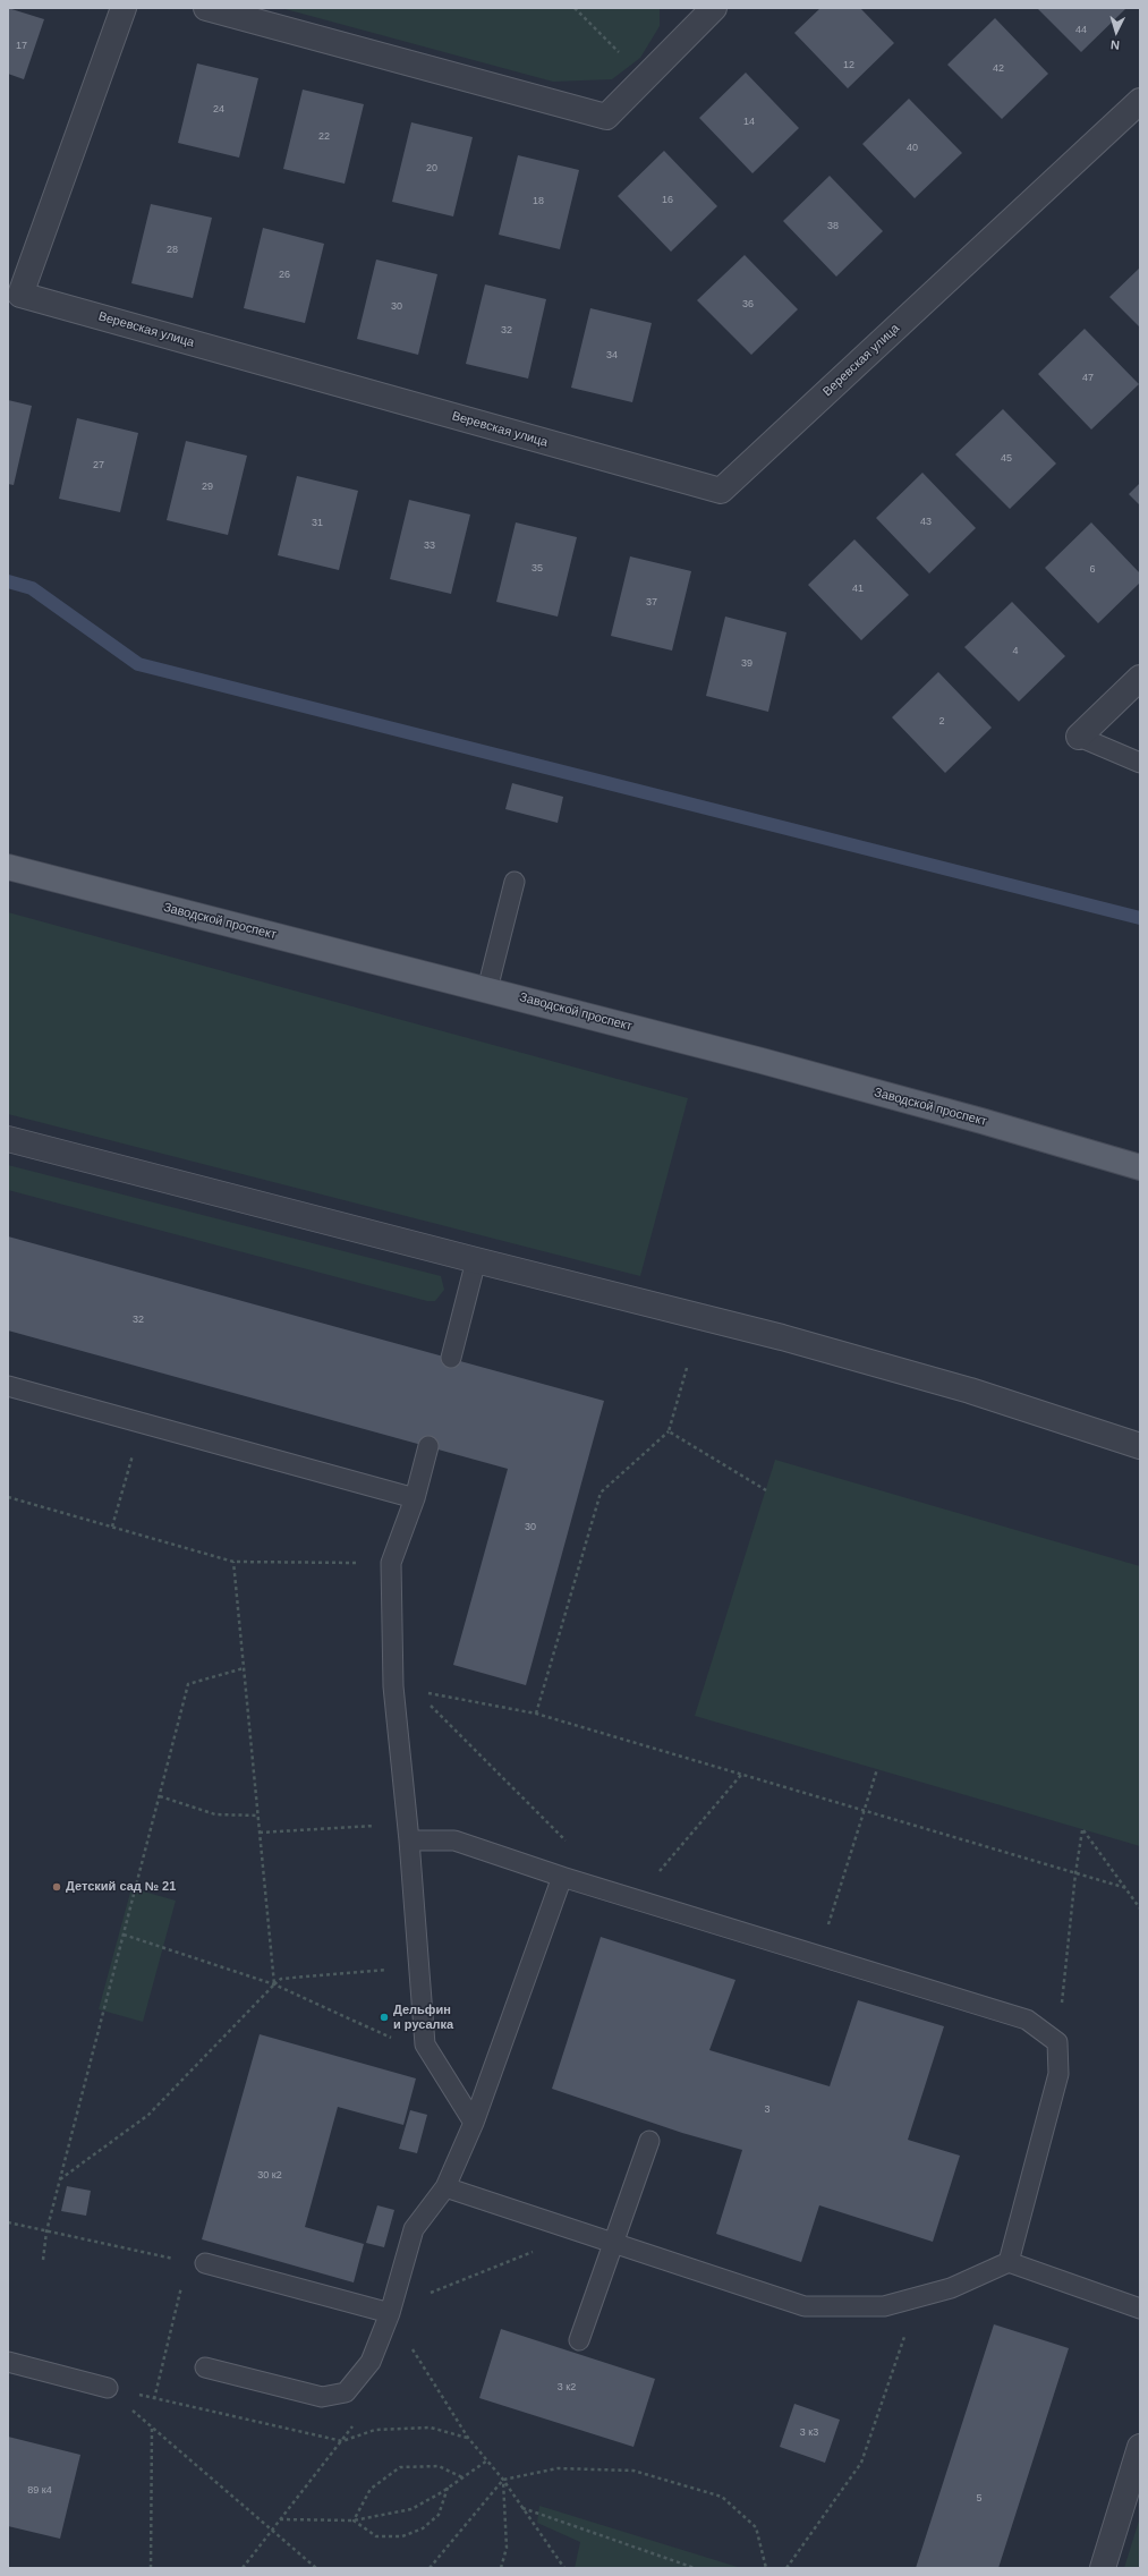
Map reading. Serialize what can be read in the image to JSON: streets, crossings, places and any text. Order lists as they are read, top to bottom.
{
  "streets": {
    "main road": ["Заводской проспект"],
    "street": ["Веревская улица"]
  },
  "places": ["Детский сад № 21", "Дельфин и русалка"],
  "house_numbers": [
    "44",
    "17",
    "12",
    "42",
    "24",
    "14",
    "22",
    "40",
    "20",
    "16",
    "18",
    "38",
    "28",
    "26",
    "36",
    "30",
    "32",
    "34",
    "47",
    "45",
    "27",
    "29",
    "43",
    "31",
    "33",
    "35",
    "6",
    "41",
    "37",
    "4",
    "39",
    "2",
    "32",
    "30",
    "3",
    "30 к2",
    "3 к2",
    "3 к3",
    "89 к4",
    "5"
  ],
  "north": "bottom"
}
